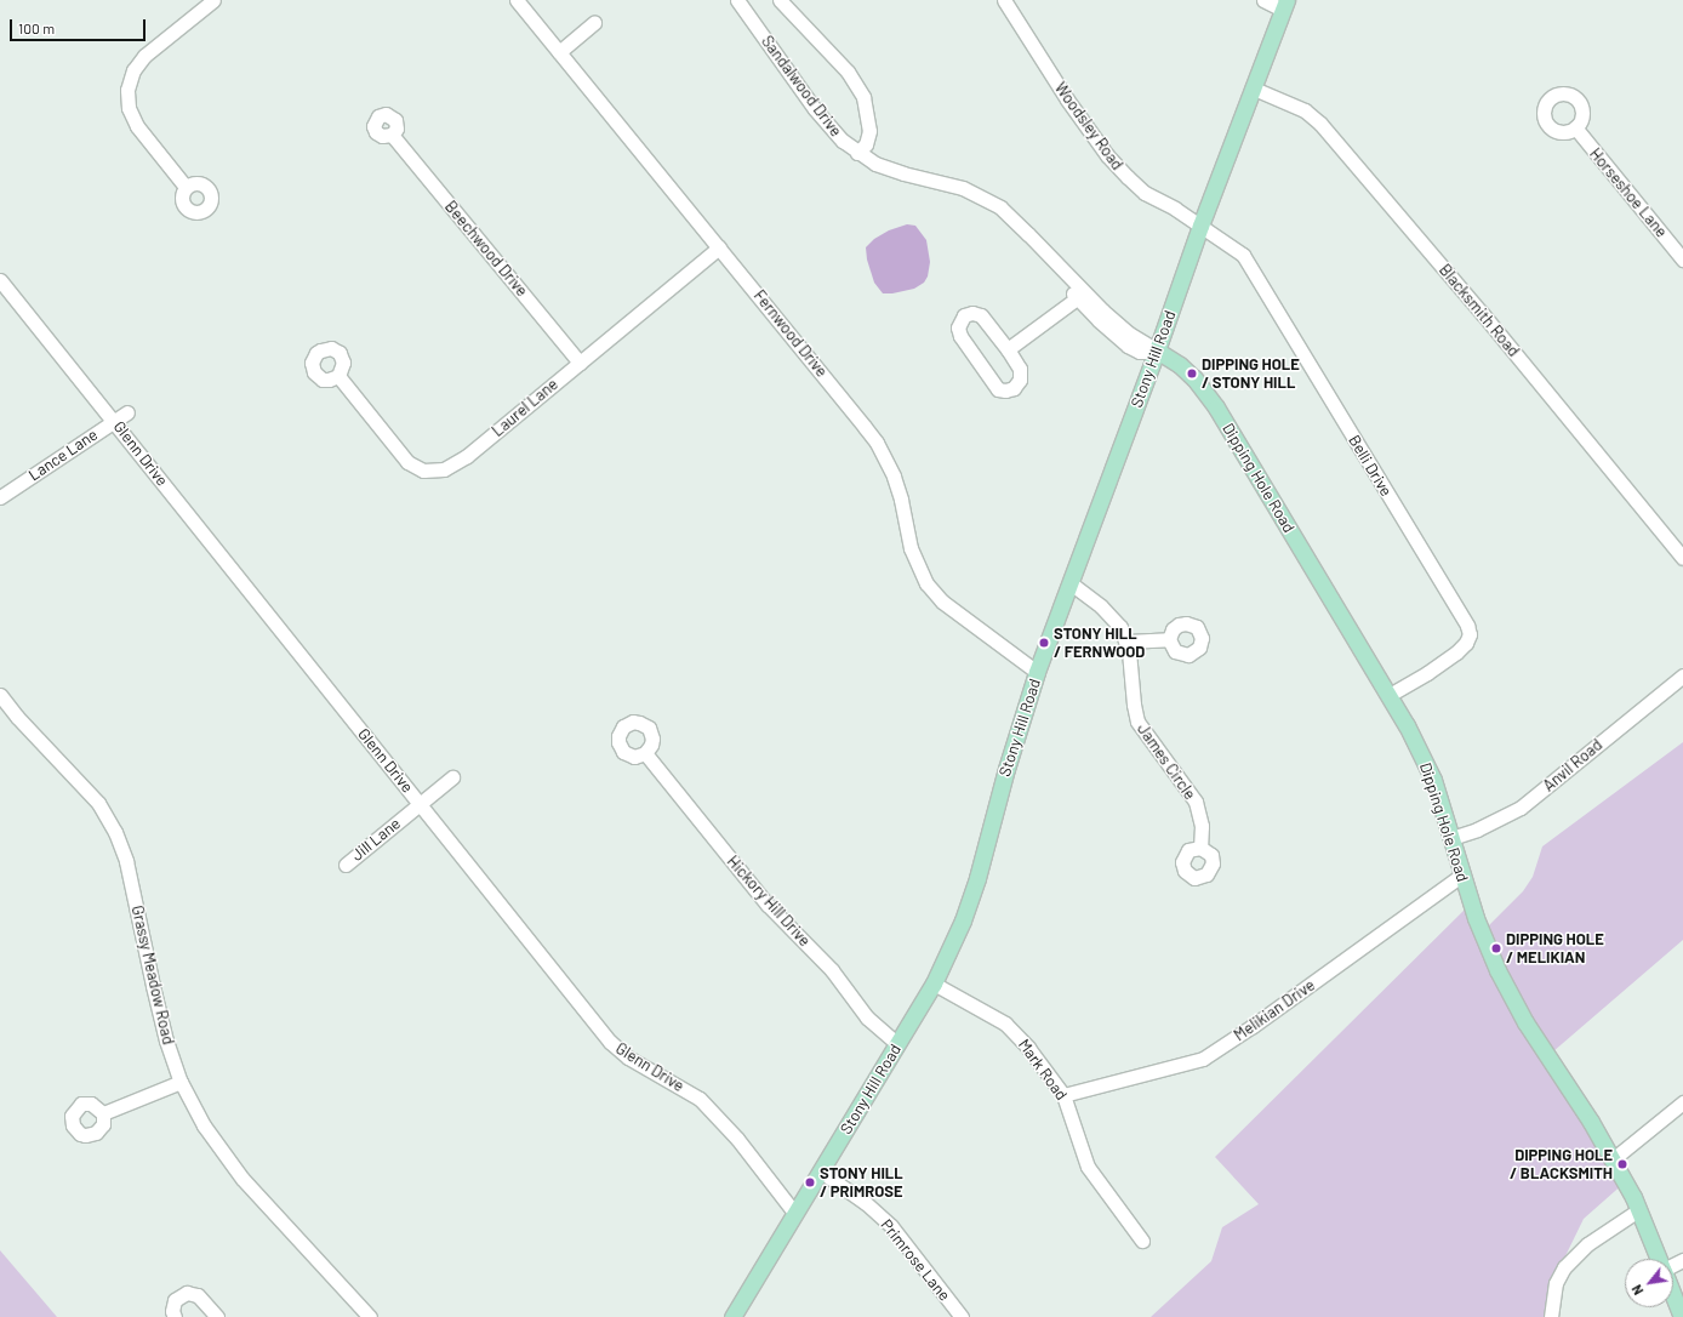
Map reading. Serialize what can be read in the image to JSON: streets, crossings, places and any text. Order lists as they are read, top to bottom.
{
  "streets": {
    "main road": ["Stony Hill Road", "Dipping Hole Road"],
    "street": [
      "Sandalwood Drive",
      "Woodsley Road",
      "Horseshoe Lane",
      "Beechwood Drive",
      "Blacksmith Road",
      "Fernwood Drive",
      "Laurel Lane",
      "Glenn Drive",
      "Lance Lane",
      "Belli Drive",
      "James Circle",
      "Anvil Road",
      "Jill Lane",
      "Hickory Hill Drive",
      "Grassy Meadow Road",
      "Melikian Drive",
      "Mark Road",
      "Primrose Lane"
    ]
  },
  "crossings": [
    ["Woodsley Road", "Stony Hill Road"],
    ["Woodsley Road", "Belli Drive"],
    ["Beechwood Drive", "Laurel Lane"],
    ["Blacksmith Road", "Stony Hill Road"],
    ["Fernwood Drive", "Stony Hill Road"],
    ["Fernwood Drive", "Laurel Lane"],
    ["Stony Hill Road", "Glenn Drive"],
    ["Stony Hill Road", "Belli Drive"],
    ["Stony Hill Road", "Dipping Hole Road"],
    ["Stony Hill Road", "James Circle"],
    ["Stony Hill Road", "Hickory Hill Drive"],
    ["Stony Hill Road", "Mark Road"],
    ["Stony Hill Road", "Primrose Lane"],
    ["Glenn Drive", "Lance Lane"],
    ["Glenn Drive", "Jill Lane"],
    ["Belli Drive", "Dipping Hole Road"],
    ["Dipping Hole Road", "Anvil Road"],
    ["Dipping Hole Road", "Melikian Drive"],
    ["Melikian Drive", "Mark Road"]
  ],
  "places": [
    "DIPPING HOLE / STONY HILL",
    "STONY HILL / FERNWOOD",
    "DIPPING HOLE / MELIKIAN",
    "DIPPING HOLE / BLACKSMITH",
    "STONY HILL / PRIMROSE"
  ],
  "scale_bar": "100 m",
  "north": "bottom left"
}
